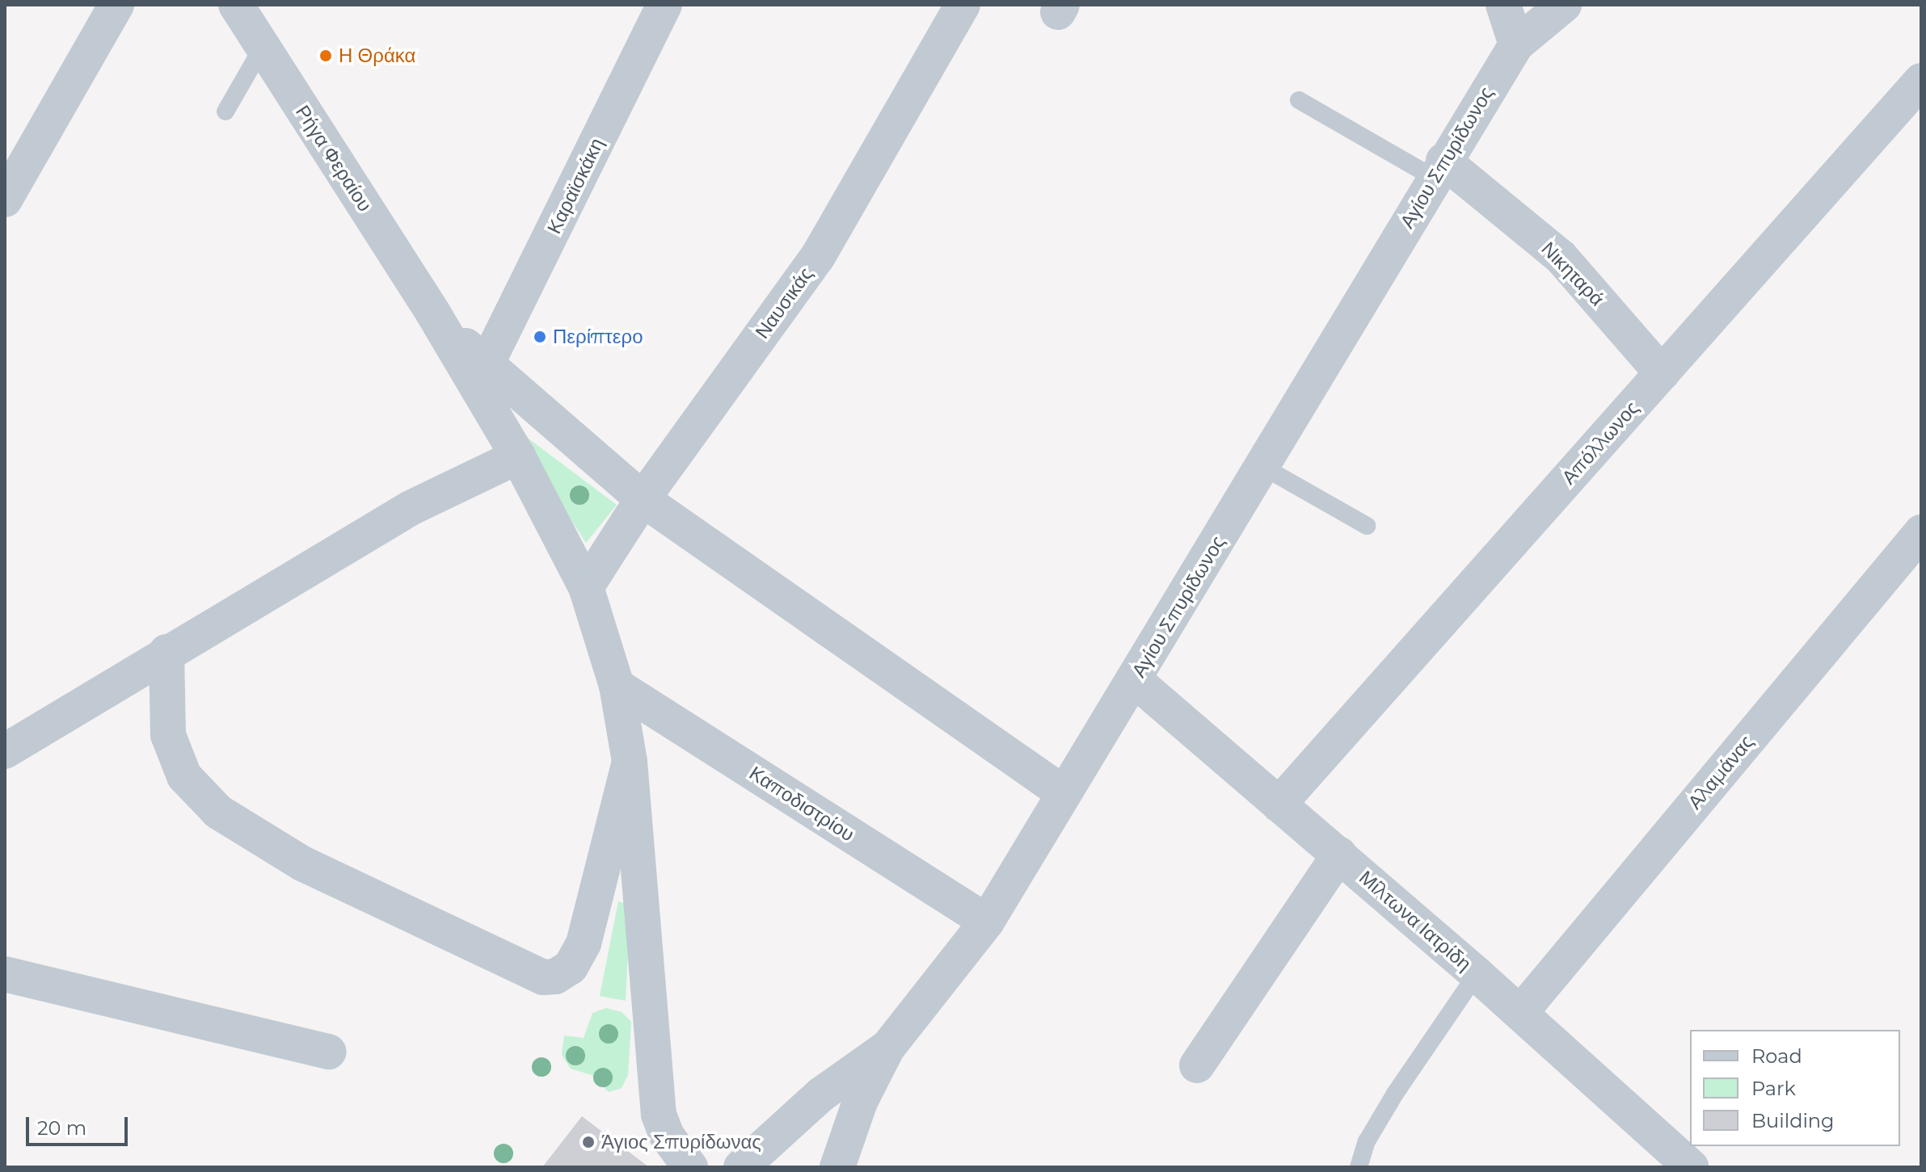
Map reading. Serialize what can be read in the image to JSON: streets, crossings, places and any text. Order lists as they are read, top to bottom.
{
  "streets": {
    "street": [
      "Αγίου Σπυρίδωνος",
      "Ρήγα Φεραίου",
      "Καραϊσκάκη",
      "Νικηταρά",
      "Ναυσικάς",
      "Απόλλωνος",
      "Αλαμάνας",
      "Καποδιστρίου",
      "Μίλτωνα Ιατρίδη"
    ]
  },
  "crossings": [
    ["Αγίου Σπυρίδωνος", "Νικηταρά"],
    ["Αγίου Σπυρίδωνος", "Καποδιστρίου"],
    ["Αγίου Σπυρίδωνος", "Μίλτωνα Ιατρίδη"],
    ["Νικηταρά", "Απόλλωνος"],
    ["Απόλλωνος", "Μίλτωνα Ιατρίδη"],
    ["Αλαμάνας", "Μίλτωνα Ιατρίδη"]
  ],
  "places": ["Η Θράκα", "Περίπτερο", "Άγιος Σπυρίδωνας"],
  "legend": ["Road", "Park", "Building"],
  "scale_bar": "20 m"
}
